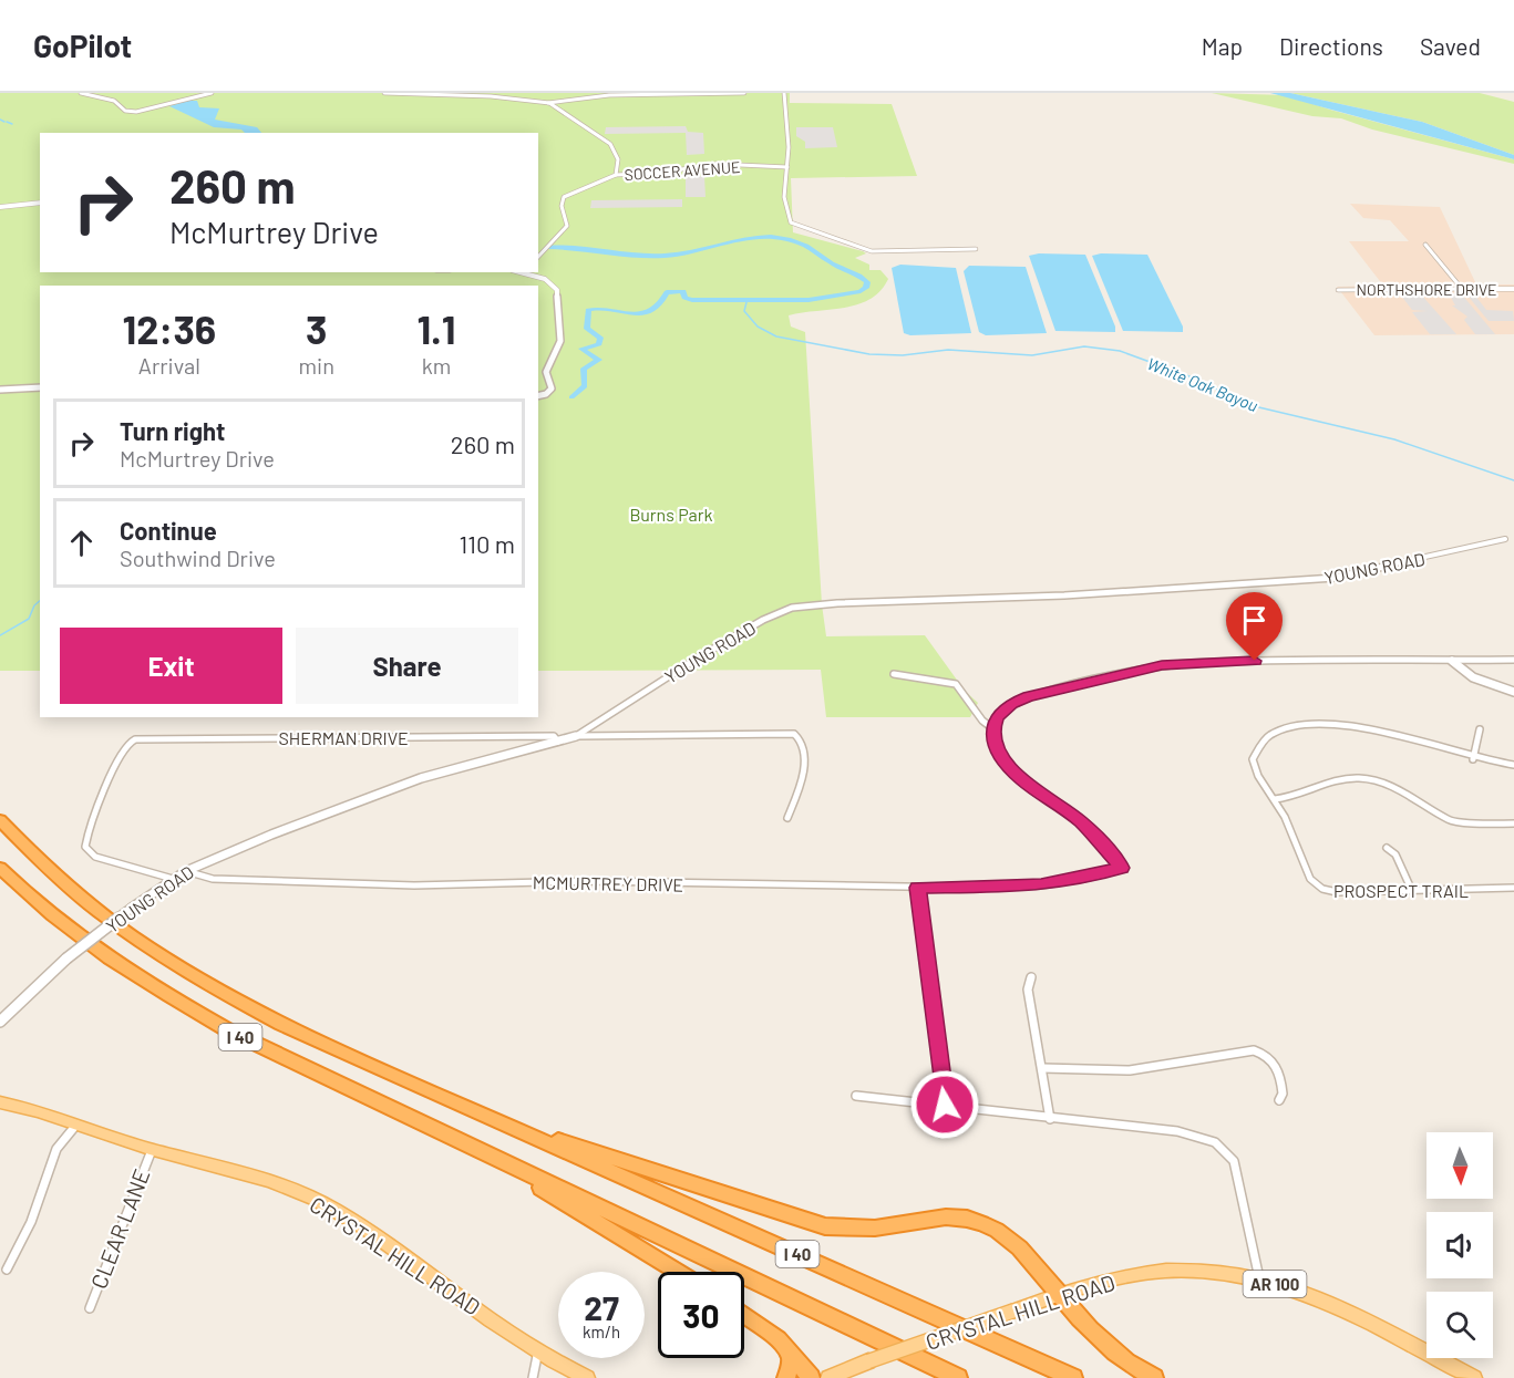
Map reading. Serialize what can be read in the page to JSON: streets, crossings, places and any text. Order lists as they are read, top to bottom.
{
  "streets": {
    "highway": ["I 40"],
    "main road": ["CRYSTAL HILL ROAD", "AR 100"],
    "street": [
      "SOCCER AVENUE",
      "NORTHSHORE DRIVE",
      "YOUNG ROAD",
      "SHERMAN DRIVE",
      "MCMURTREY DRIVE",
      "PROSPECT TRAIL",
      "CLEAR LANE"
    ]
  },
  "crossings": [
    ["YOUNG ROAD", "SHERMAN DRIVE"],
    ["YOUNG ROAD", "MCMURTREY DRIVE"],
    ["CLEAR LANE", "CRYSTAL HILL ROAD"]
  ],
  "water": ["White Oak Bayou"],
  "parks": ["Burns Park"],
  "north": "bottom",
  "page": {
    "header": "GoPilot",
    "nav": ["Map", "Directions", "Saved"],
    "turn": ["260 m", "McMurtrey Drive"],
    "eta": [
      "12:36",
      "Arrival",
      "3",
      "min",
      "1.1",
      "km"
    ],
    "list": [
      {
        "name": "Turn right",
        "note": "McMurtrey Drive",
        "value": "260 m"
      },
      {
        "name": "Continue",
        "note": "Southwind Drive",
        "value": "110 m"
      }
    ],
    "buttons": ["Exit", "Share"],
    "speed": "27 km/h",
    "limit": "30"
  }
}
